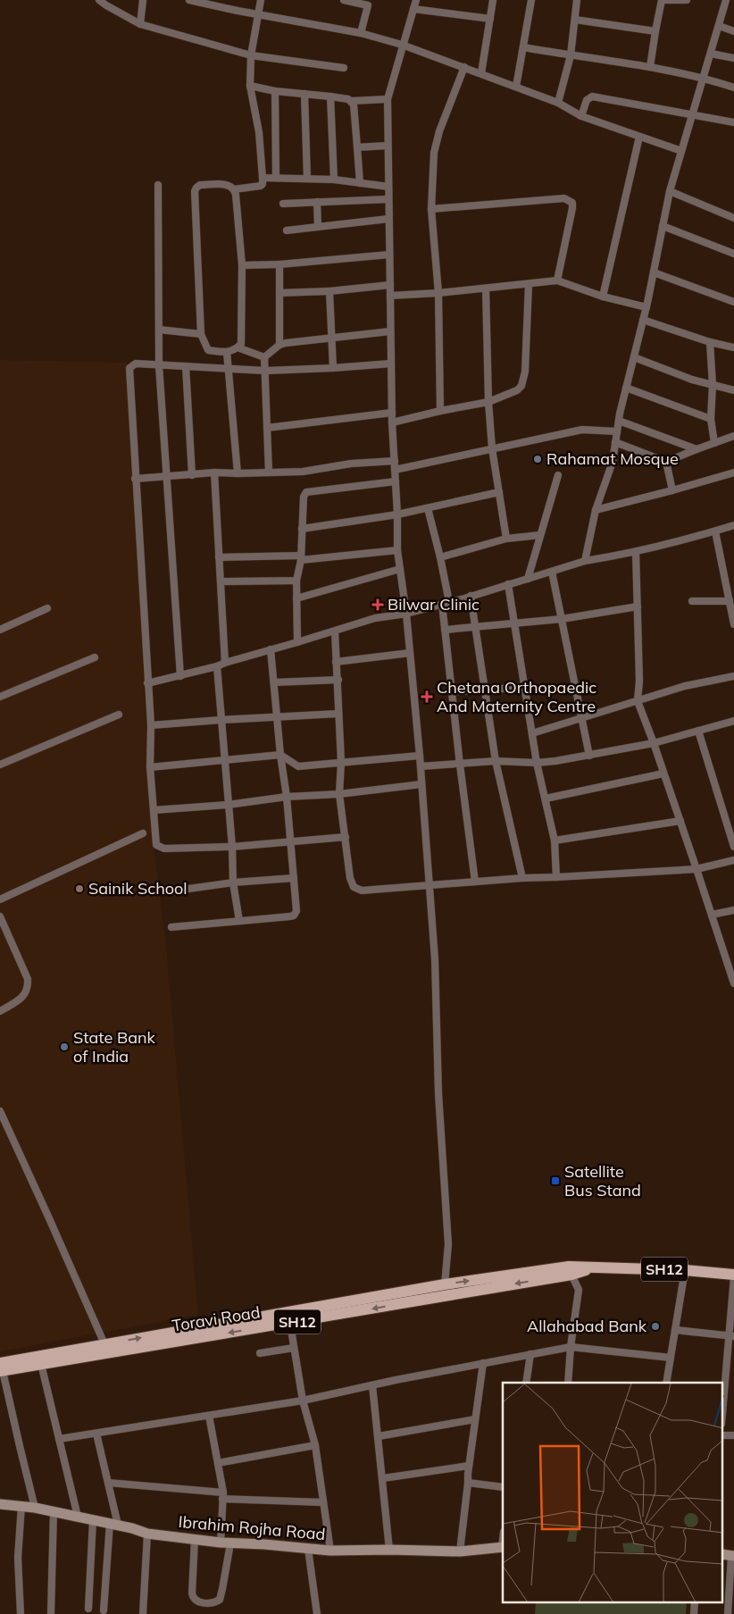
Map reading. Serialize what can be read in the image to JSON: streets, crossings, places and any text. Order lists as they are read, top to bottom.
{
  "streets": {
    "main road": ["SH12", "Toravi Road"],
    "street": ["Ibrahim Rojha Road"]
  },
  "places": {
    "other": [
      "Rahamat Mosque",
      "Sainik School",
      "State Bank of India",
      "Allahabad Bank"
    ],
    "health": ["Bilwar Clinic", "Chetana Orthopaedic And Maternity Centre"],
    "transit": ["Satellite Bus Stand"]
  }
}
